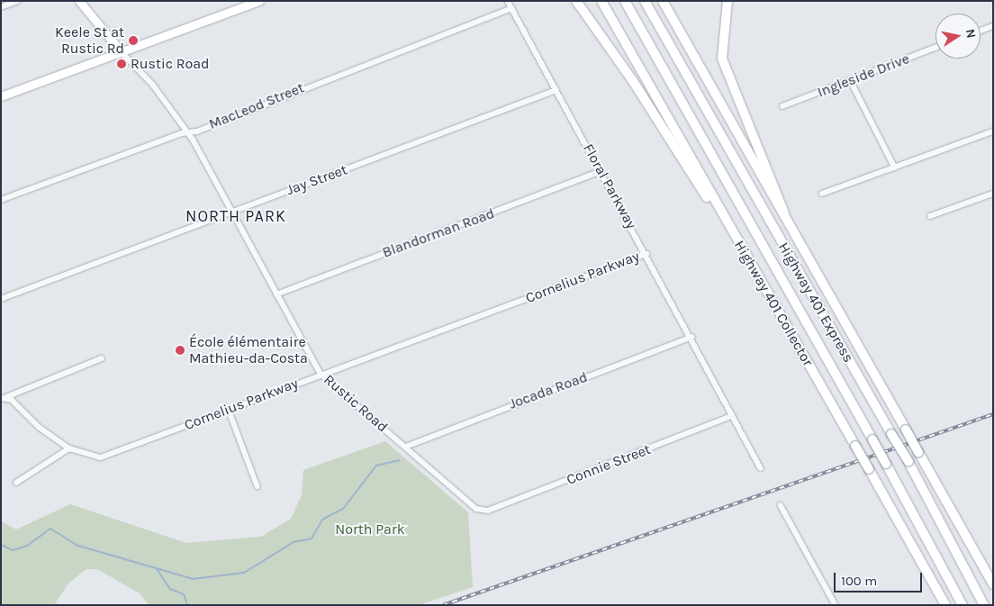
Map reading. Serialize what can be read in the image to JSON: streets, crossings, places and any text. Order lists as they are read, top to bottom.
{
  "streets": {
    "highway": ["Highway 401 Express", "Highway 401 Collector"],
    "main road": ["Rustic Road"],
    "street": [
      "Ingleside Drive",
      "MacLeod Street",
      "Jay Street",
      "Floral Parkway",
      "Blandorman Road",
      "Cornelius Parkway",
      "Jocada Road",
      "Connie Street"
    ]
  },
  "crossings": [
    ["MacLeod Street", "Floral Parkway"],
    ["MacLeod Street", "Rustic Road"],
    ["Jay Street", "Floral Parkway"],
    ["Jay Street", "Rustic Road"],
    ["Floral Parkway", "Blandorman Road"],
    ["Floral Parkway", "Cornelius Parkway"],
    ["Floral Parkway", "Jocada Road"],
    ["Floral Parkway", "Connie Street"],
    ["Blandorman Road", "Rustic Road"],
    ["Cornelius Parkway", "Rustic Road"],
    ["Jocada Road", "Rustic Road"],
    ["Rustic Road", "Connie Street"]
  ],
  "districts": ["NORTH PARK"],
  "parks": ["North Park"],
  "places": ["Keele St at Rustic Rd", "Rustic Road", "École élémentaire Mathieu-da-Costa"],
  "scale_bar": "100 m",
  "north": "right"
}
